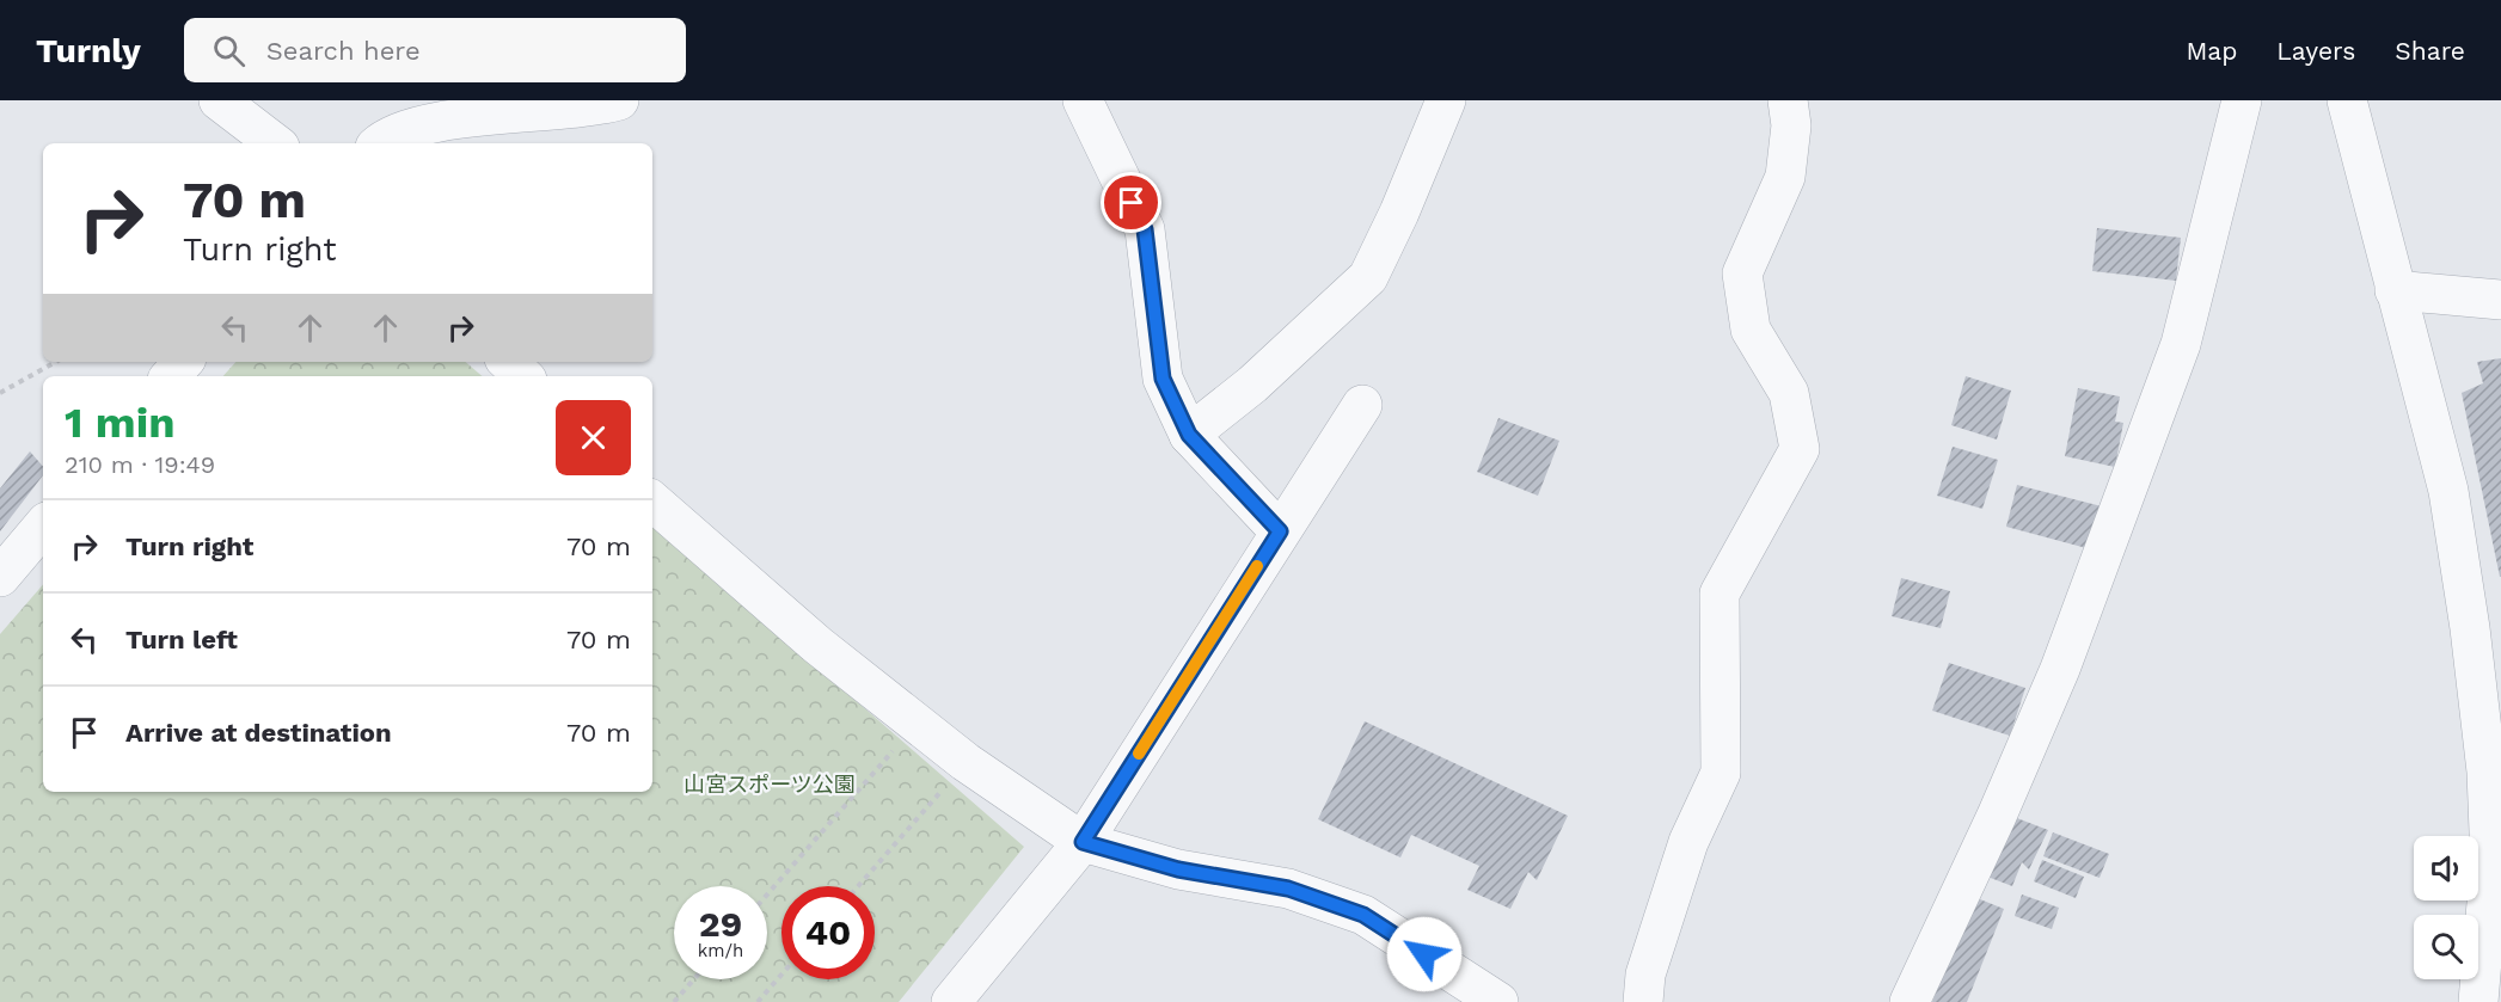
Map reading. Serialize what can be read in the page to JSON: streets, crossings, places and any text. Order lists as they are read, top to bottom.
{
  "parks": ["山宮スポーツ公園"],
  "page": {
    "header": "Turnly",
    "search": "Search here",
    "nav": ["Map", "Layers", "Share"],
    "turn": ["70 m", "Turn right"],
    "heading": ["1 min", "210 m · 19:49"],
    "list": [
      {
        "name": "Turn right",
        "value": "70 m"
      },
      {
        "name": "Turn left",
        "value": "70 m"
      },
      {
        "name": "Arrive at destination",
        "value": "70 m"
      }
    ],
    "speed": "29 km/h",
    "limit": "40"
  }
}
